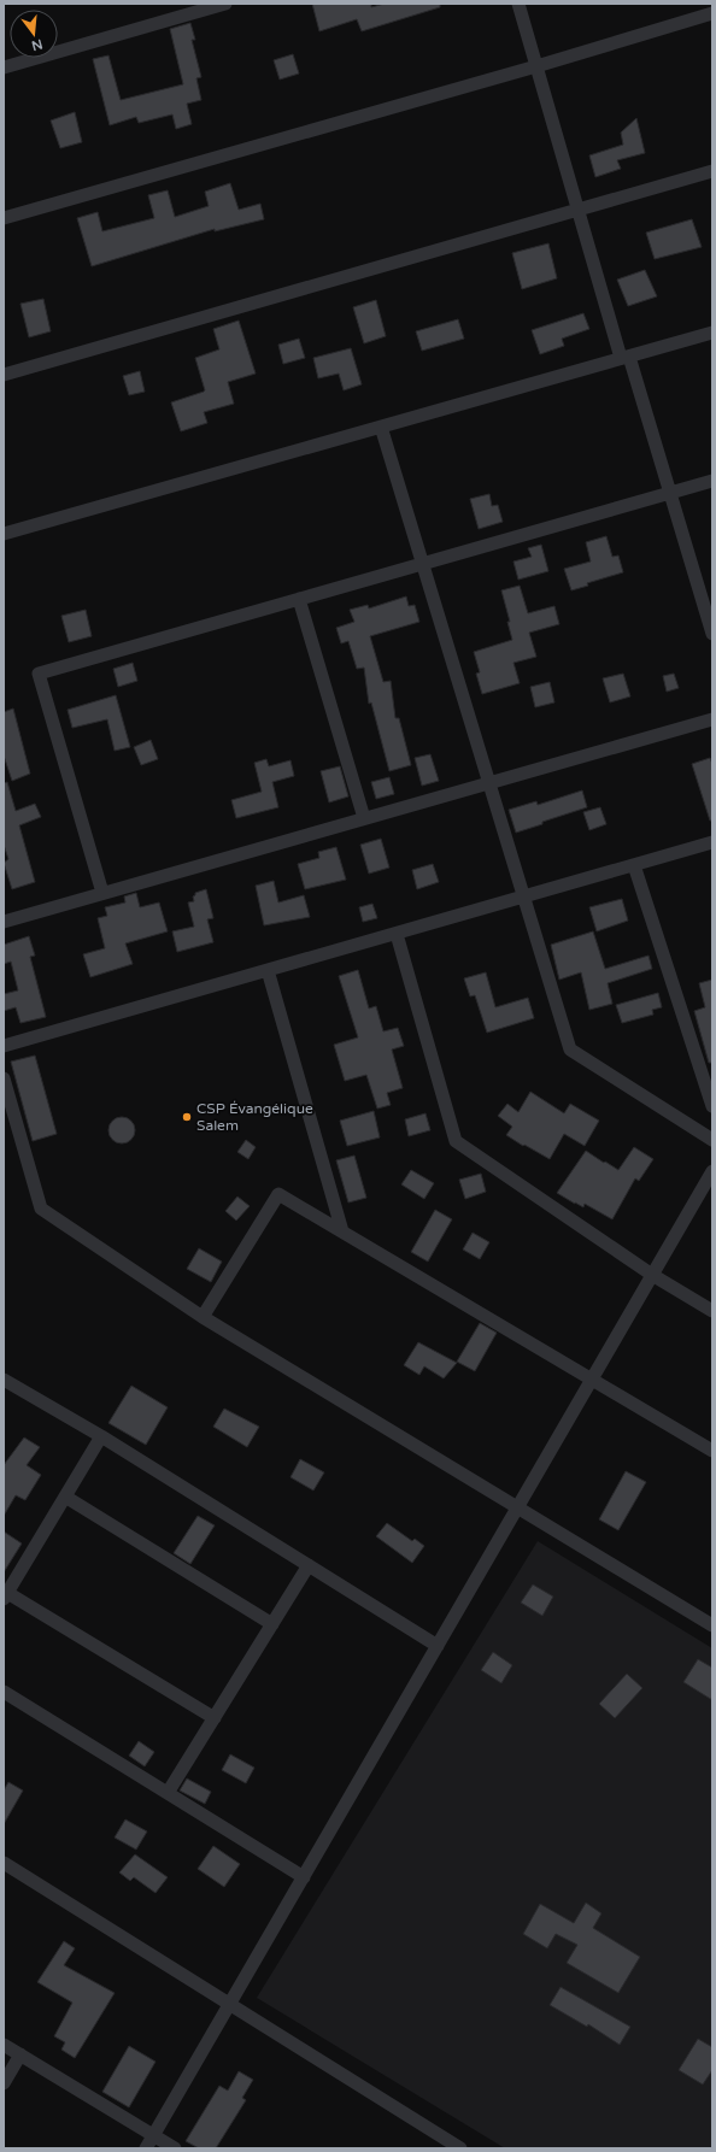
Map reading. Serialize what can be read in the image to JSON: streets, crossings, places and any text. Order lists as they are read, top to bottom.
{
  "places": ["CSP Évangélique Salem"],
  "north": "bottom"
}
